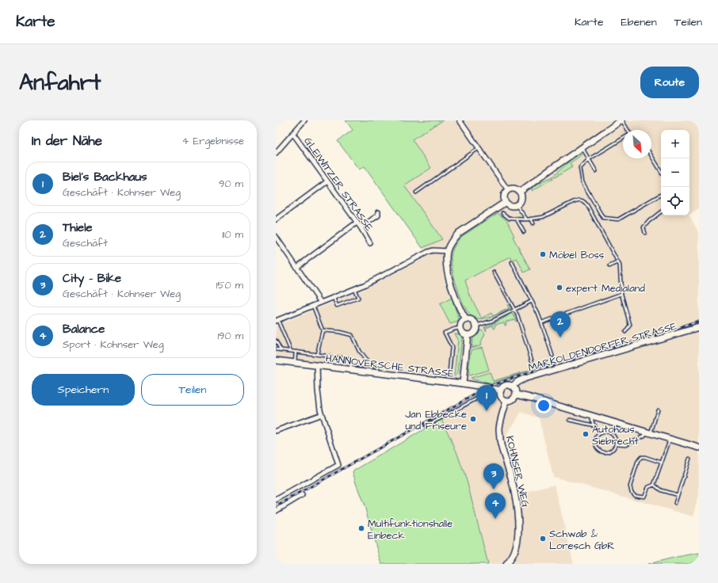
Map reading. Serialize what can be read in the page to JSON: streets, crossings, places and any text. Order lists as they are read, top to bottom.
{
  "streets": {
    "main road": ["MARKOLDENDORFER STRASSE", "HANNOVERSCHE STRASSE", "KOHNSER WEG"],
    "street": ["GLEIWITZER STRASSE"]
  },
  "crossings": [
    ["MARKOLDENDORFER STRASSE", "HANNOVERSCHE STRASSE"],
    ["MARKOLDENDORFER STRASSE", "KOHNSER WEG"],
    ["HANNOVERSCHE STRASSE", "KOHNSER WEG"]
  ],
  "places": [
    "Möbel Boss",
    "expert Medialand",
    "Jan Ebbecke und Friseure",
    "Autohaus Siebrecht",
    "Multifunktionshalle Einbeck",
    "Schwab & Loresch GbR"
  ],
  "north": "bottom right",
  "page": {
    "header": "Karte",
    "nav": ["Karte", "Ebenen", "Teilen"],
    "buttons": [
      "Route",
      ["Speichern", "Teilen"]
    ],
    "title": "Anfahrt",
    "heading": ["In der Nähe", "4 Ergebnisse"],
    "map_buttons": ["+", "−"],
    "list": [
      {
        "mark": "1",
        "name": "Biel's Backhaus",
        "note": "Geschäft · Kohnser Weg",
        "value": "90 m"
      },
      {
        "mark": "2",
        "name": "Thiele",
        "note": "Geschäft",
        "value": "110 m"
      },
      {
        "mark": "3",
        "name": "City - Bike",
        "note": "Geschäft · Kohnser Weg",
        "value": "150 m"
      },
      {
        "mark": "4",
        "name": "Balance",
        "note": "Sport · Kohnser Weg",
        "value": "190 m"
      }
    ],
    "pins": [
      "2",
      "1",
      "3",
      "4"
    ]
  }
}
